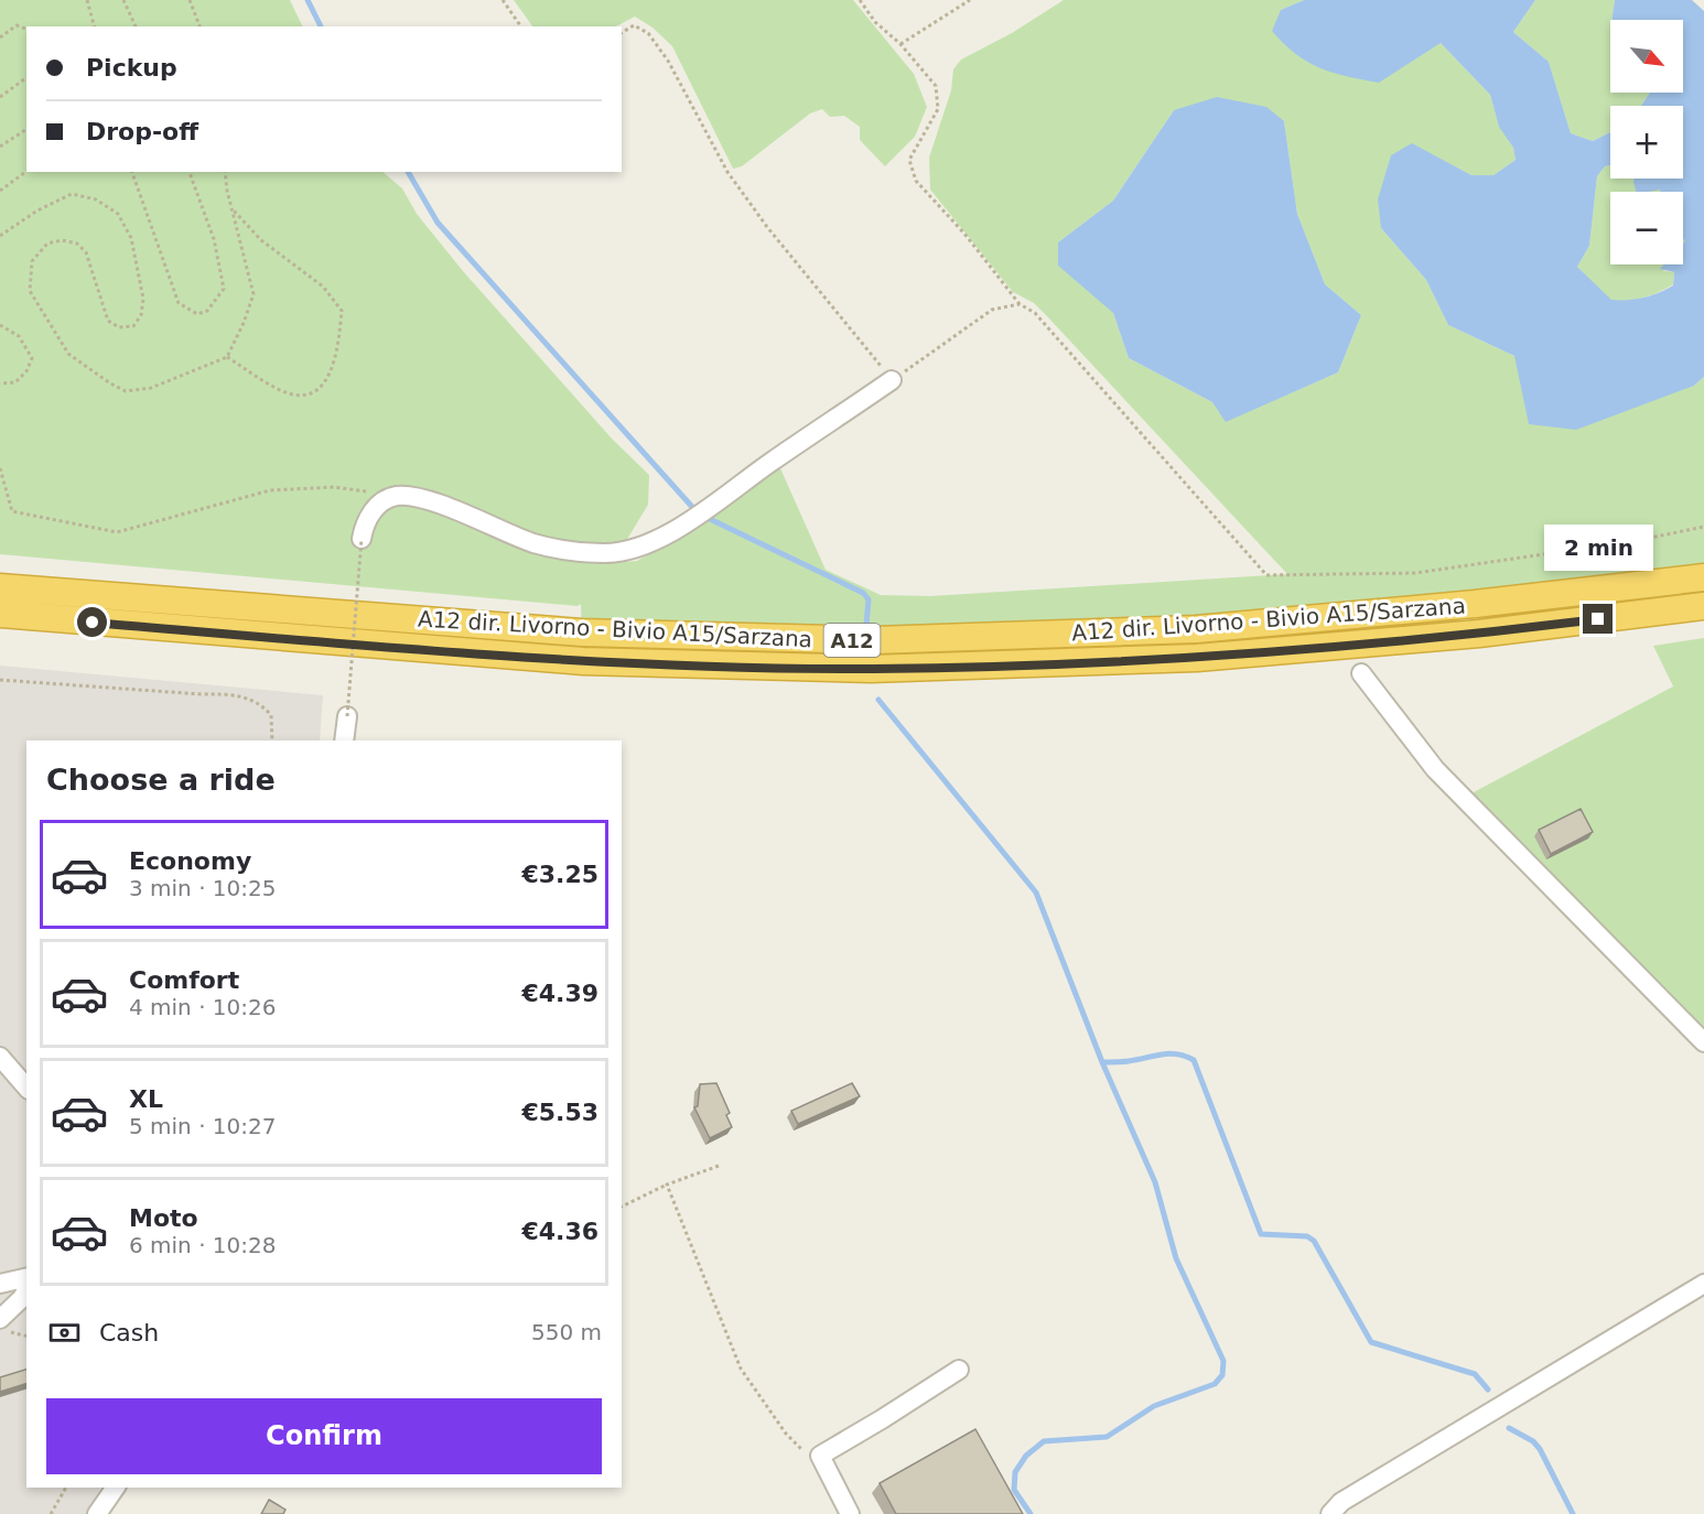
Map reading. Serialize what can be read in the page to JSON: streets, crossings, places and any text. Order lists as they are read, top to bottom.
{
  "streets": {
    "highway": ["A12 dir. Livorno - Bivio A15/Sarzana", "A12"]
  },
  "north": "bottom right",
  "page": {
    "map_buttons": ["+", "−"],
    "banner": ["Pickup", "Drop-off"],
    "bubble": "2 min",
    "heading": "Choose a ride",
    "list": [
      {
        "name": "Economy",
        "note": "3 min · 10:25",
        "value": "€3.25"
      },
      {
        "name": "Comfort",
        "note": "4 min · 10:26",
        "value": "€4.39"
      },
      {
        "name": "XL",
        "note": "5 min · 10:27",
        "value": "€5.53"
      },
      {
        "name": "Moto",
        "note": "6 min · 10:28",
        "value": "€4.36"
      }
    ],
    "pay": ["Cash", "550 m"],
    "buttons": "Confirm"
  }
}
